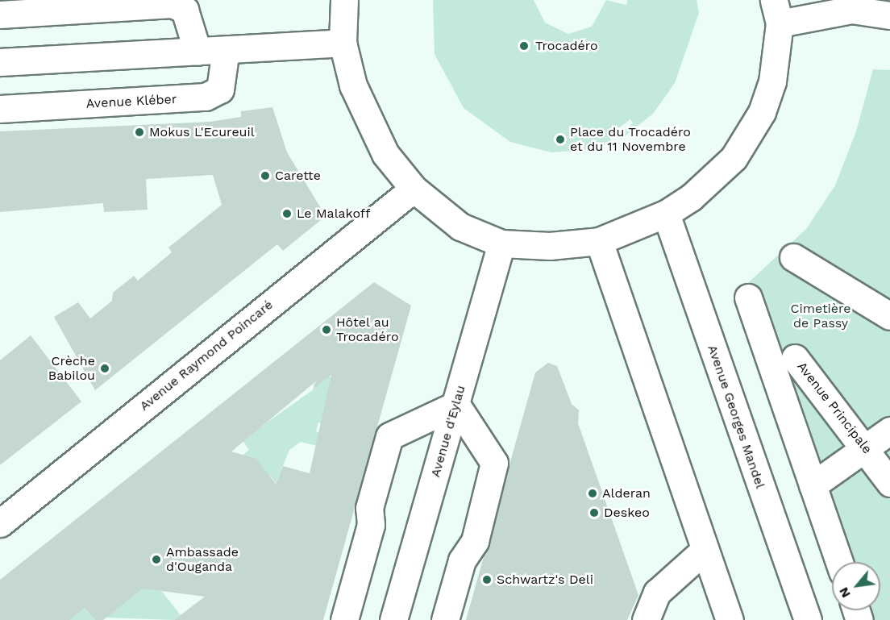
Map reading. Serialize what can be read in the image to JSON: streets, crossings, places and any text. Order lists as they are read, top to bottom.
{
  "streets": {
    "main road": [
      "Avenue Kléber",
      "Avenue Raymond Poincaré",
      "Avenue Principale",
      "Avenue Georges Mandel",
      "Avenue d'Eylau"
    ]
  },
  "parks": ["Cimetière de Passy"],
  "places": [
    "Trocadéro",
    "Mokus L'Ecureuil",
    "Place du Trocadéro et du 11 Novembre",
    "Carette",
    "Le Malakoff",
    "Hôtel au Trocadéro",
    "Crèche Babilou",
    "Alderan",
    "Deskeo",
    "Ambassade d'Ouganda",
    "Schwartz's Deli"
  ],
  "north": "bottom left"
}
